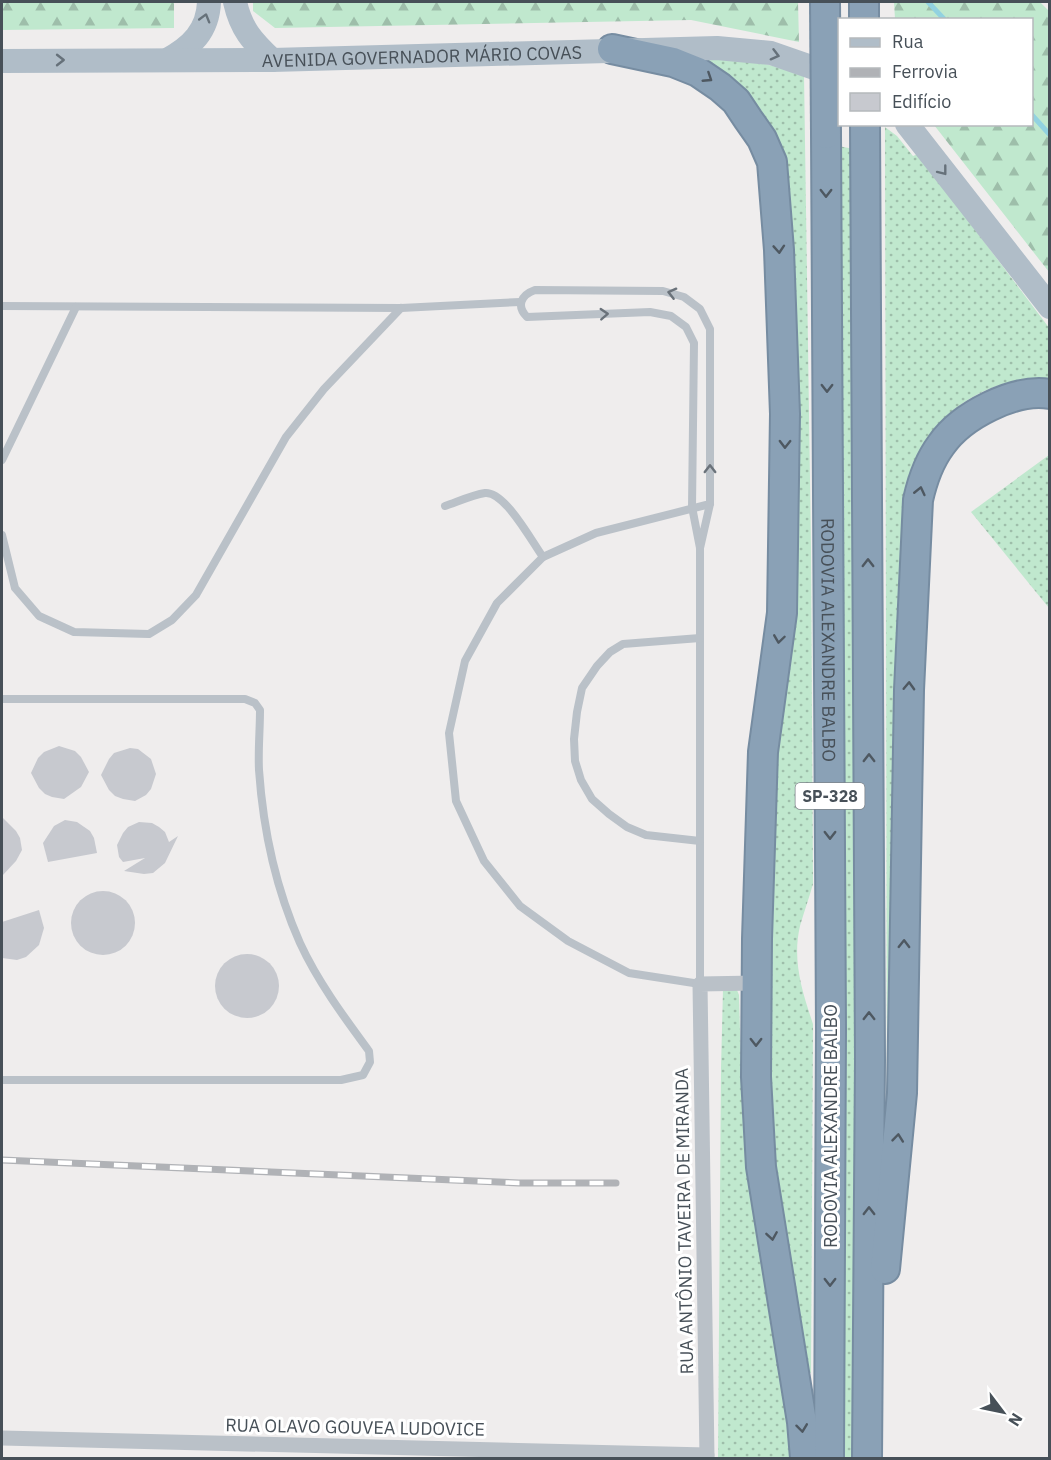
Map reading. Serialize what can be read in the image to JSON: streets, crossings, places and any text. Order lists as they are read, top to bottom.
{
  "streets": {
    "highway": ["RODOVIA ALEXANDRE BALBO", "SP-328"],
    "main road": ["AVENIDA GOVERNADOR MÁRIO COVAS"],
    "street": ["RUA ANTÔNIO TAVEIRA DE MIRANDA", "RUA OLAVO GOUVEA LUDOVICE"]
  },
  "crossings": [
    ["RUA ANTÔNIO TAVEIRA DE MIRANDA", "RUA OLAVO GOUVEA LUDOVICE"]
  ],
  "one_way": ["AVENIDA GOVERNADOR MÁRIO COVAS"],
  "legend": ["Rua", "Ferrovia", "Edifício"],
  "north": "bottom right"
}
